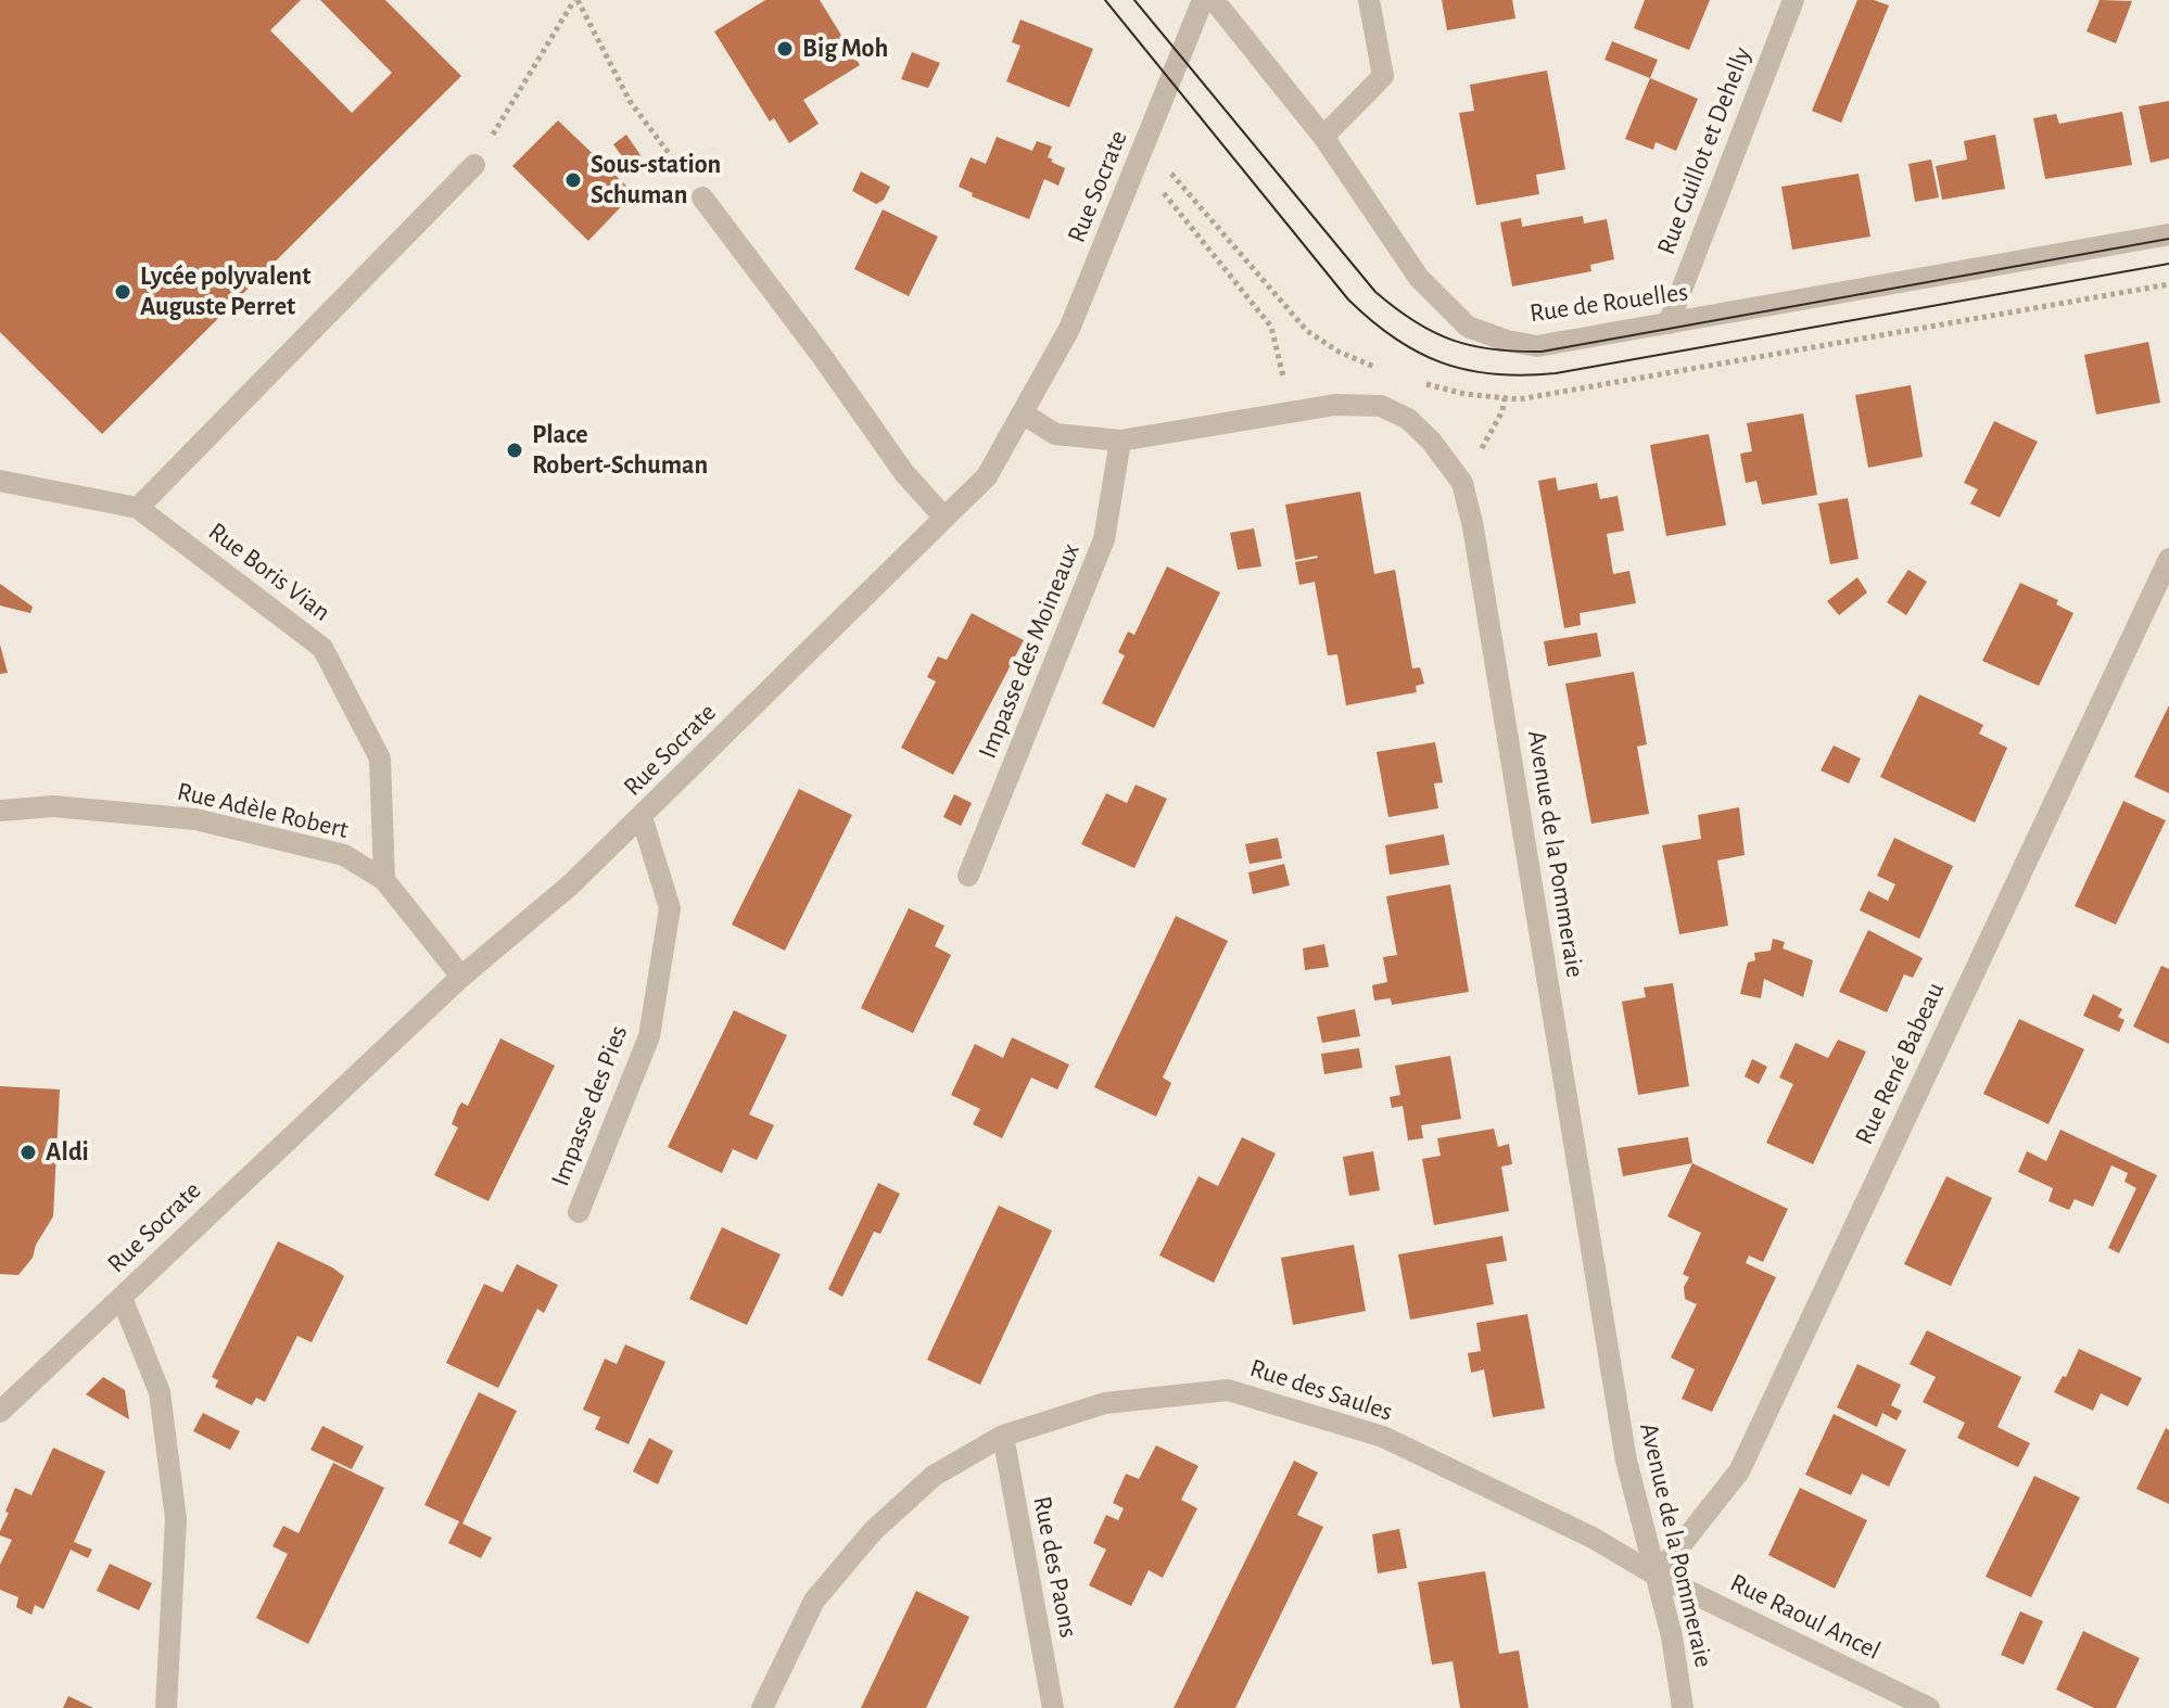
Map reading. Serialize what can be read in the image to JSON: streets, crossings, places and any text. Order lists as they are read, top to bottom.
{
  "streets": {
    "street": [
      "Rue Guillot et Dehelly",
      "Rue Socrate",
      "Rue de Rouelles",
      "Rue Boris Vian",
      "Impasse des Moineaux",
      "Rue Adèle Robert",
      "Avenue de la Pommeraie",
      "Rue René Babeau",
      "Impasse des Pies",
      "Rue des Saules",
      "Rue des Paons",
      "Rue Raoul Ancel"
    ]
  },
  "crossings": [
    ["Rue Guillot et Dehelly", "Rue de Rouelles"],
    ["Rue Socrate", "Rue Adèle Robert"],
    ["Rue Socrate", "Avenue de la Pommeraie"],
    ["Rue Socrate", "Impasse des Pies"],
    ["Rue Boris Vian", "Rue Adèle Robert"],
    ["Impasse des Moineaux", "Avenue de la Pommeraie"],
    ["Avenue de la Pommeraie", "Rue René Babeau"],
    ["Avenue de la Pommeraie", "Rue des Saules"],
    ["Avenue de la Pommeraie", "Rue Raoul Ancel"],
    ["Rue René Babeau", "Rue des Saules"],
    ["Rue René Babeau", "Rue Raoul Ancel"],
    ["Rue des Saules", "Rue des Paons"],
    ["Rue des Saules", "Rue Raoul Ancel"]
  ],
  "places": [
    "Big Moh",
    "Sous-station Schuman",
    "Lycée polyvalent Auguste Perret",
    "Place Robert-Schuman",
    "Aldi"
  ]
}
